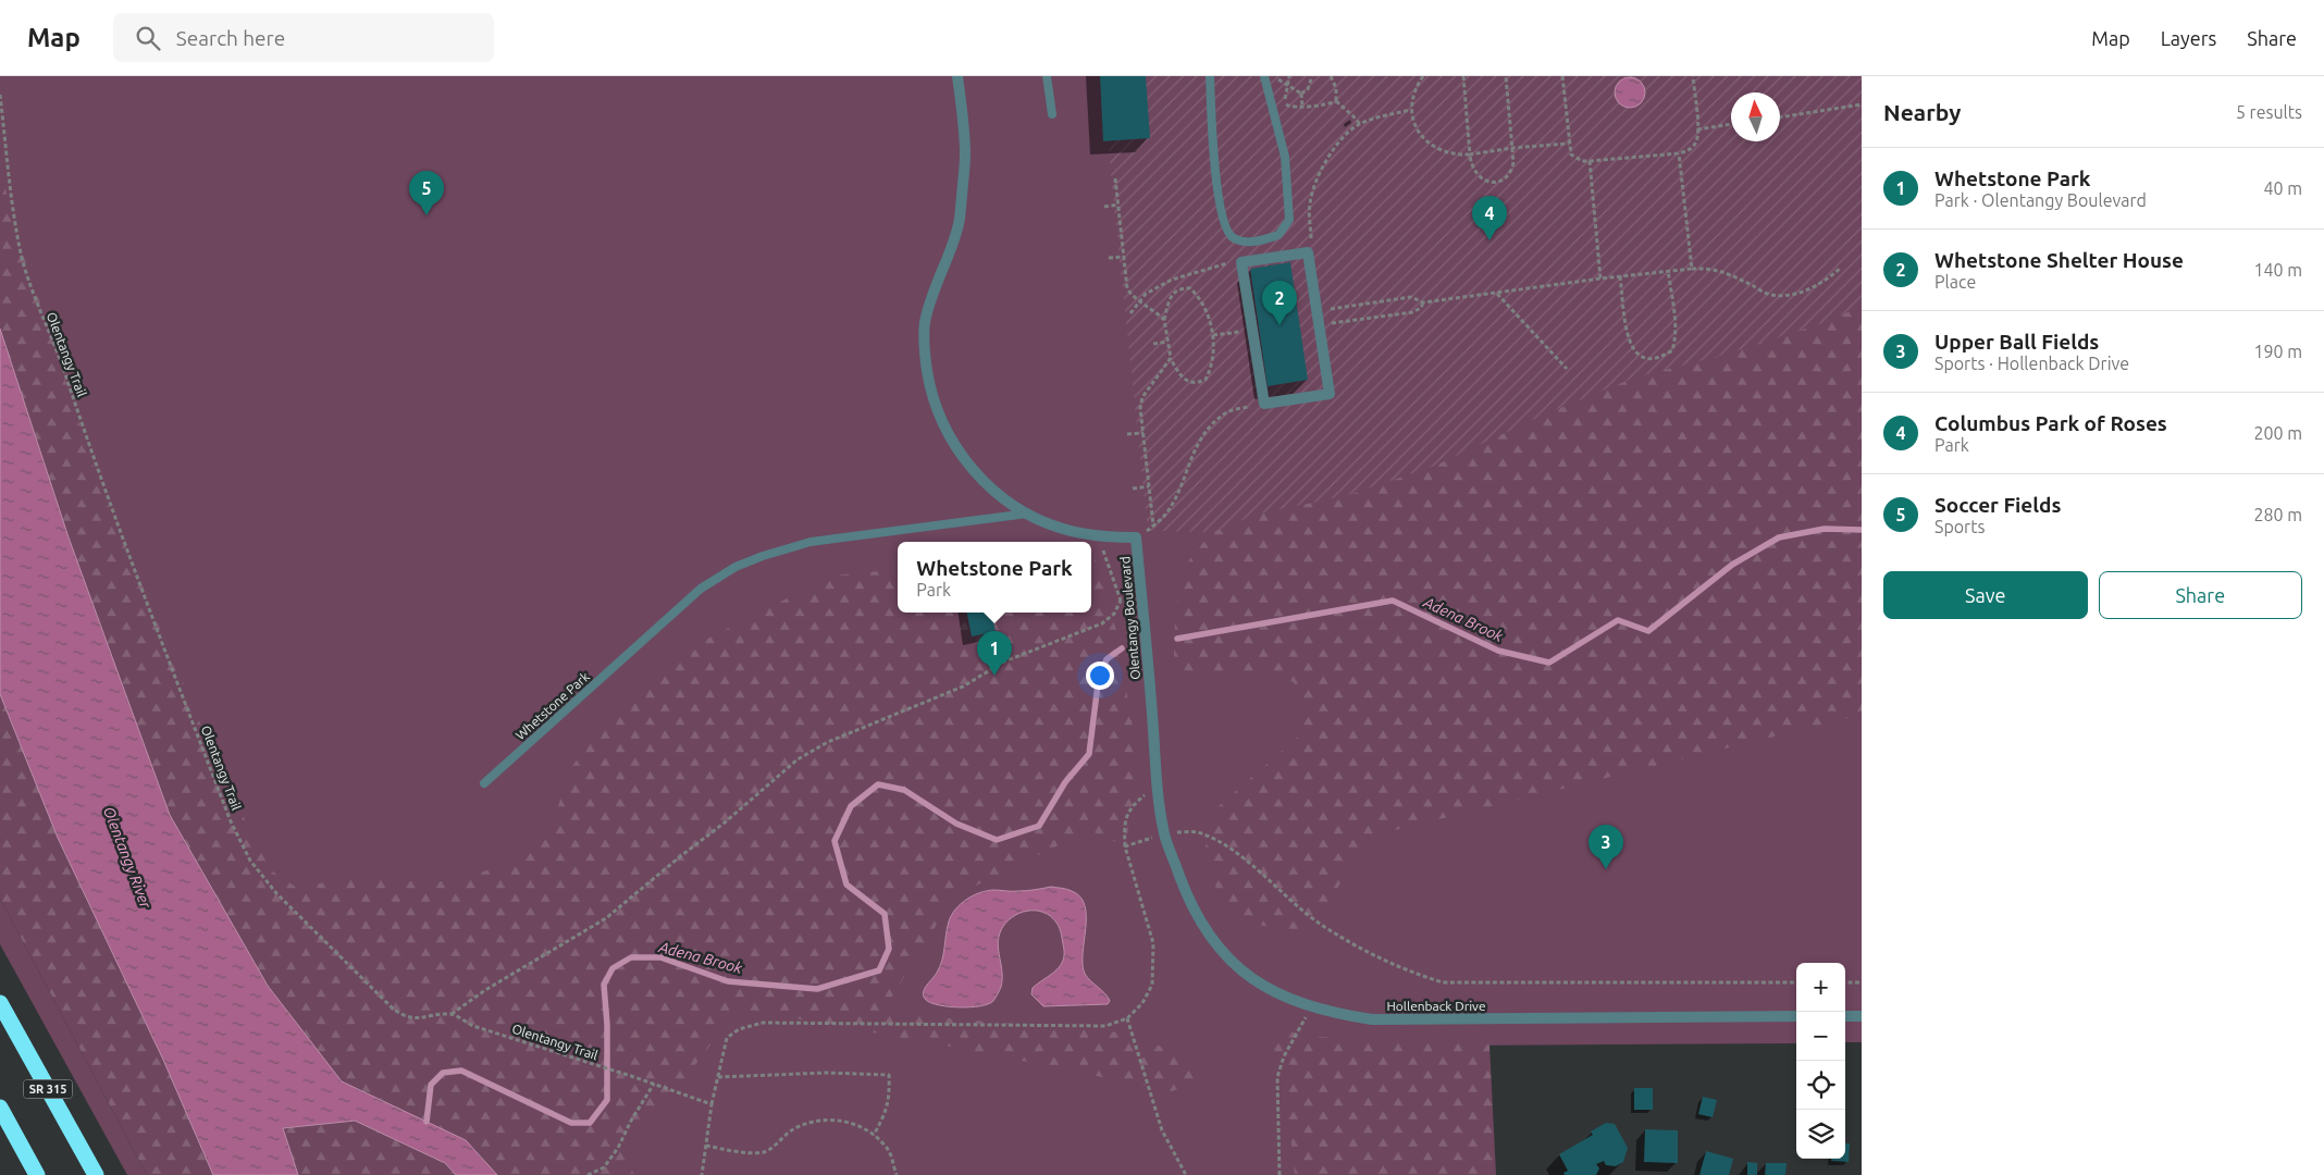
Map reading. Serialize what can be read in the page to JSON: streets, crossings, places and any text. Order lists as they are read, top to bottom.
{
  "streets": {
    "highway": ["SR 315"],
    "street": ["Olentangy Boulevard", "Hollenback Drive"],
    "lane": ["Whetstone Park"],
    "path": ["Olentangy Trail"]
  },
  "crossings": [
    ["Olentangy Boulevard", "Whetstone Park"],
    ["Olentangy Boulevard", "Hollenback Drive"]
  ],
  "water": ["Adena Brook", "Olentangy River"],
  "north": "top",
  "page": {
    "header": "Map",
    "search": "Search here",
    "nav": ["Map", "Layers", "Share"],
    "heading": ["Nearby", "5 results"],
    "list": [
      {
        "mark": "1",
        "name": "Whetstone Park",
        "note": "Park · Olentangy Boulevard",
        "value": "40 m"
      },
      {
        "mark": "2",
        "name": "Whetstone Shelter House",
        "note": "Place",
        "value": "140 m"
      },
      {
        "mark": "3",
        "name": "Upper Ball Fields",
        "note": "Sports · Hollenback Drive",
        "value": "190 m"
      },
      {
        "mark": "4",
        "name": "Columbus Park of Roses",
        "note": "Park",
        "value": "200 m"
      },
      {
        "mark": "5",
        "name": "Soccer Fields",
        "note": "Sports",
        "value": "280 m"
      }
    ],
    "pins": [
      "5",
      "4",
      "2",
      "1",
      "3"
    ],
    "popup": ["Whetstone Park", "Park"],
    "buttons": ["Save", "Share"],
    "map_buttons": ["+", "−"]
  }
}
